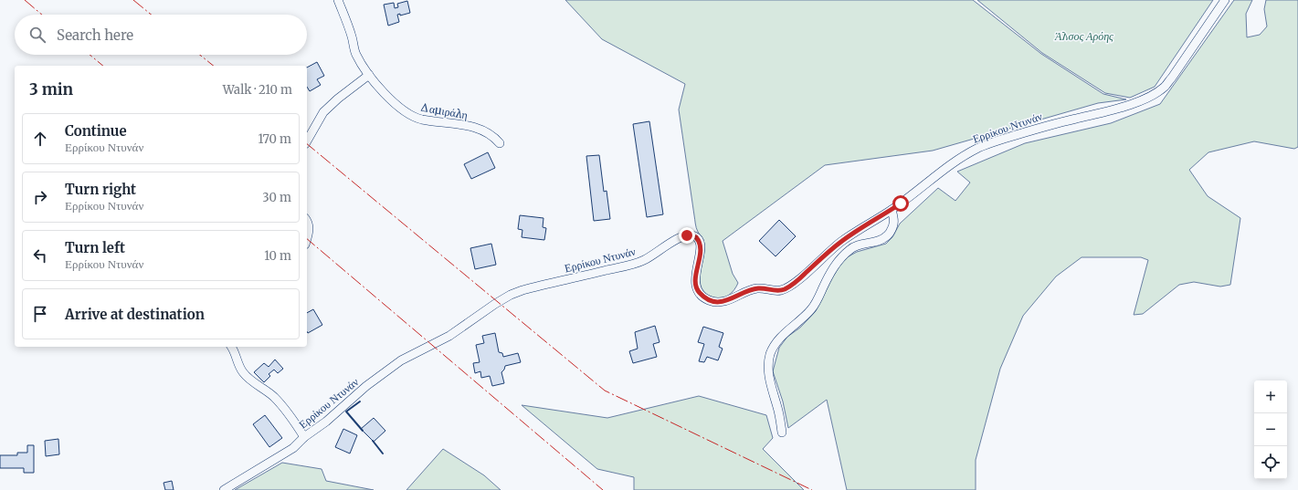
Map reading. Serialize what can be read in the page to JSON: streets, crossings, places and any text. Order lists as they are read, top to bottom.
{
  "streets": {
    "street": ["Δαμιράλη", "Ερρίκου Ντυνάν"]
  },
  "parks": ["Άλσος Αρόης"],
  "page": {
    "search": "Search here",
    "heading": ["3 min", "Walk · 210 m"],
    "list": [
      ["Continue", "Ερρίκου Ντυνάν", "170 m"],
      ["Turn right", "Ερρίκου Ντυνάν", "30 m"],
      ["Turn left", "Ερρίκου Ντυνάν", "10 m"],
      "Arrive at destination"
    ],
    "map_buttons": ["+", "−"]
  }
}
